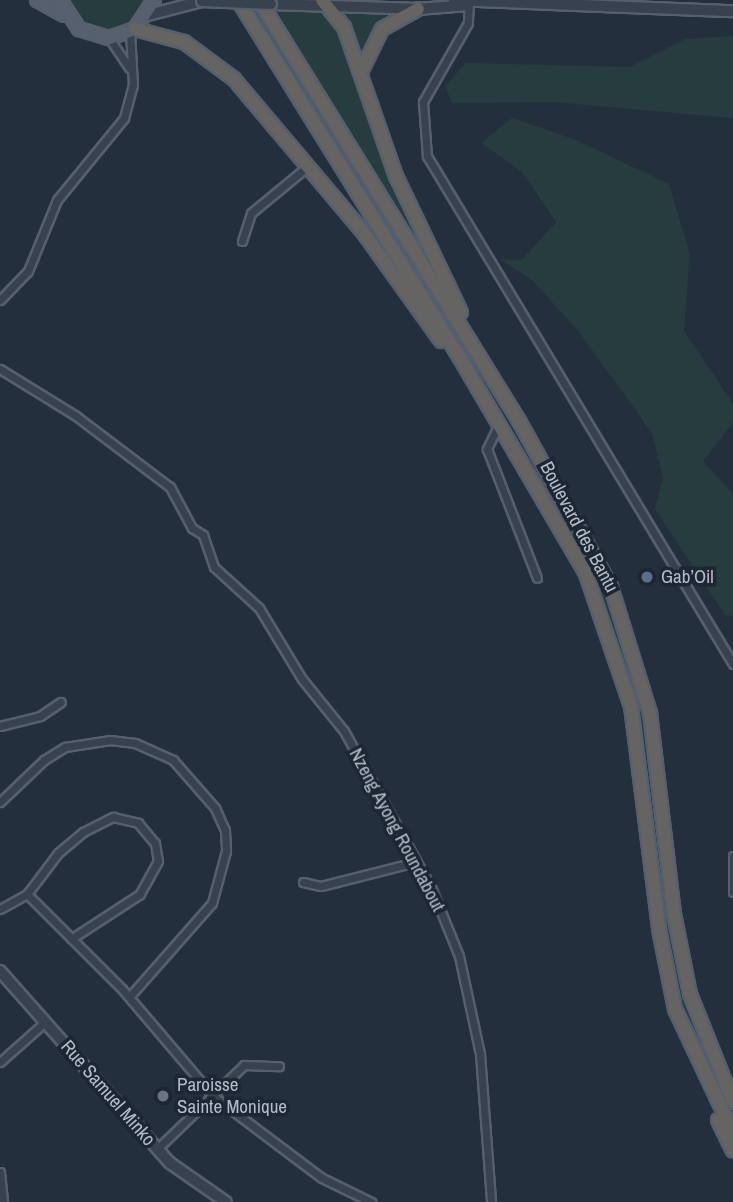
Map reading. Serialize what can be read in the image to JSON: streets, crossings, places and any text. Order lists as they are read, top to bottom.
{
  "streets": {
    "highway": ["Boulevard des Bantu"],
    "street": ["Nzeng Ayong Roundabout", "Rue Samuel Minko"]
  },
  "places": ["Gab’Oil", "Paroisse Sainte Monique"]
}
